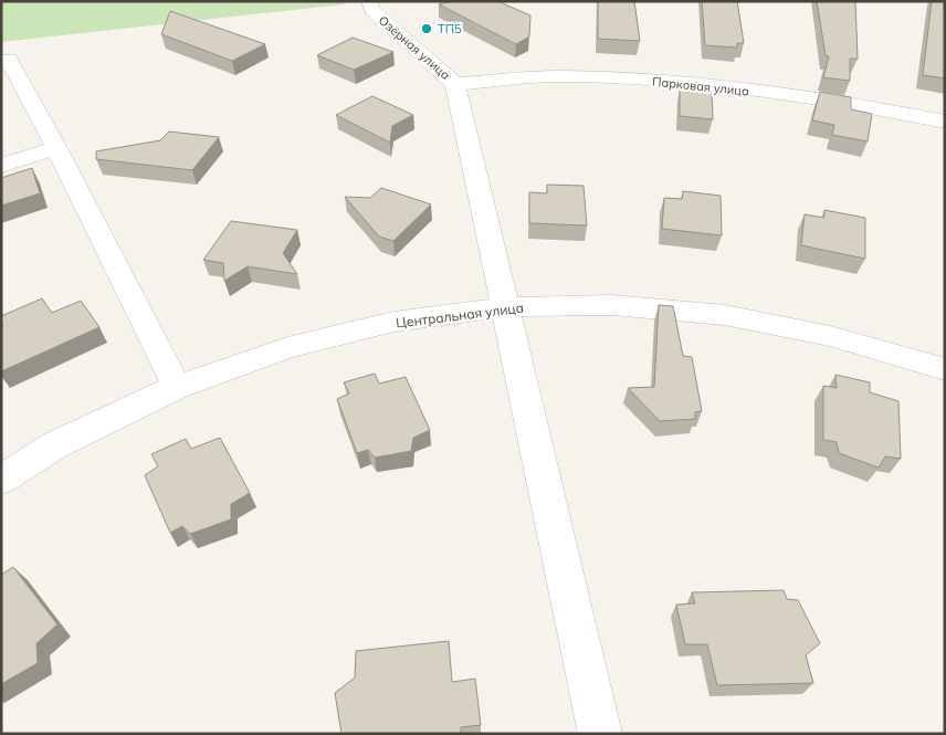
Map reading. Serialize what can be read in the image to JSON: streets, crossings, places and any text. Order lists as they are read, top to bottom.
{
  "streets": {
    "street": ["Озёрная улица", "Парковая улица", "Центральная улица"]
  },
  "crossings": [
    ["Озёрная улица", "Парковая улица"]
  ],
  "places": ["ТП5"]
}
